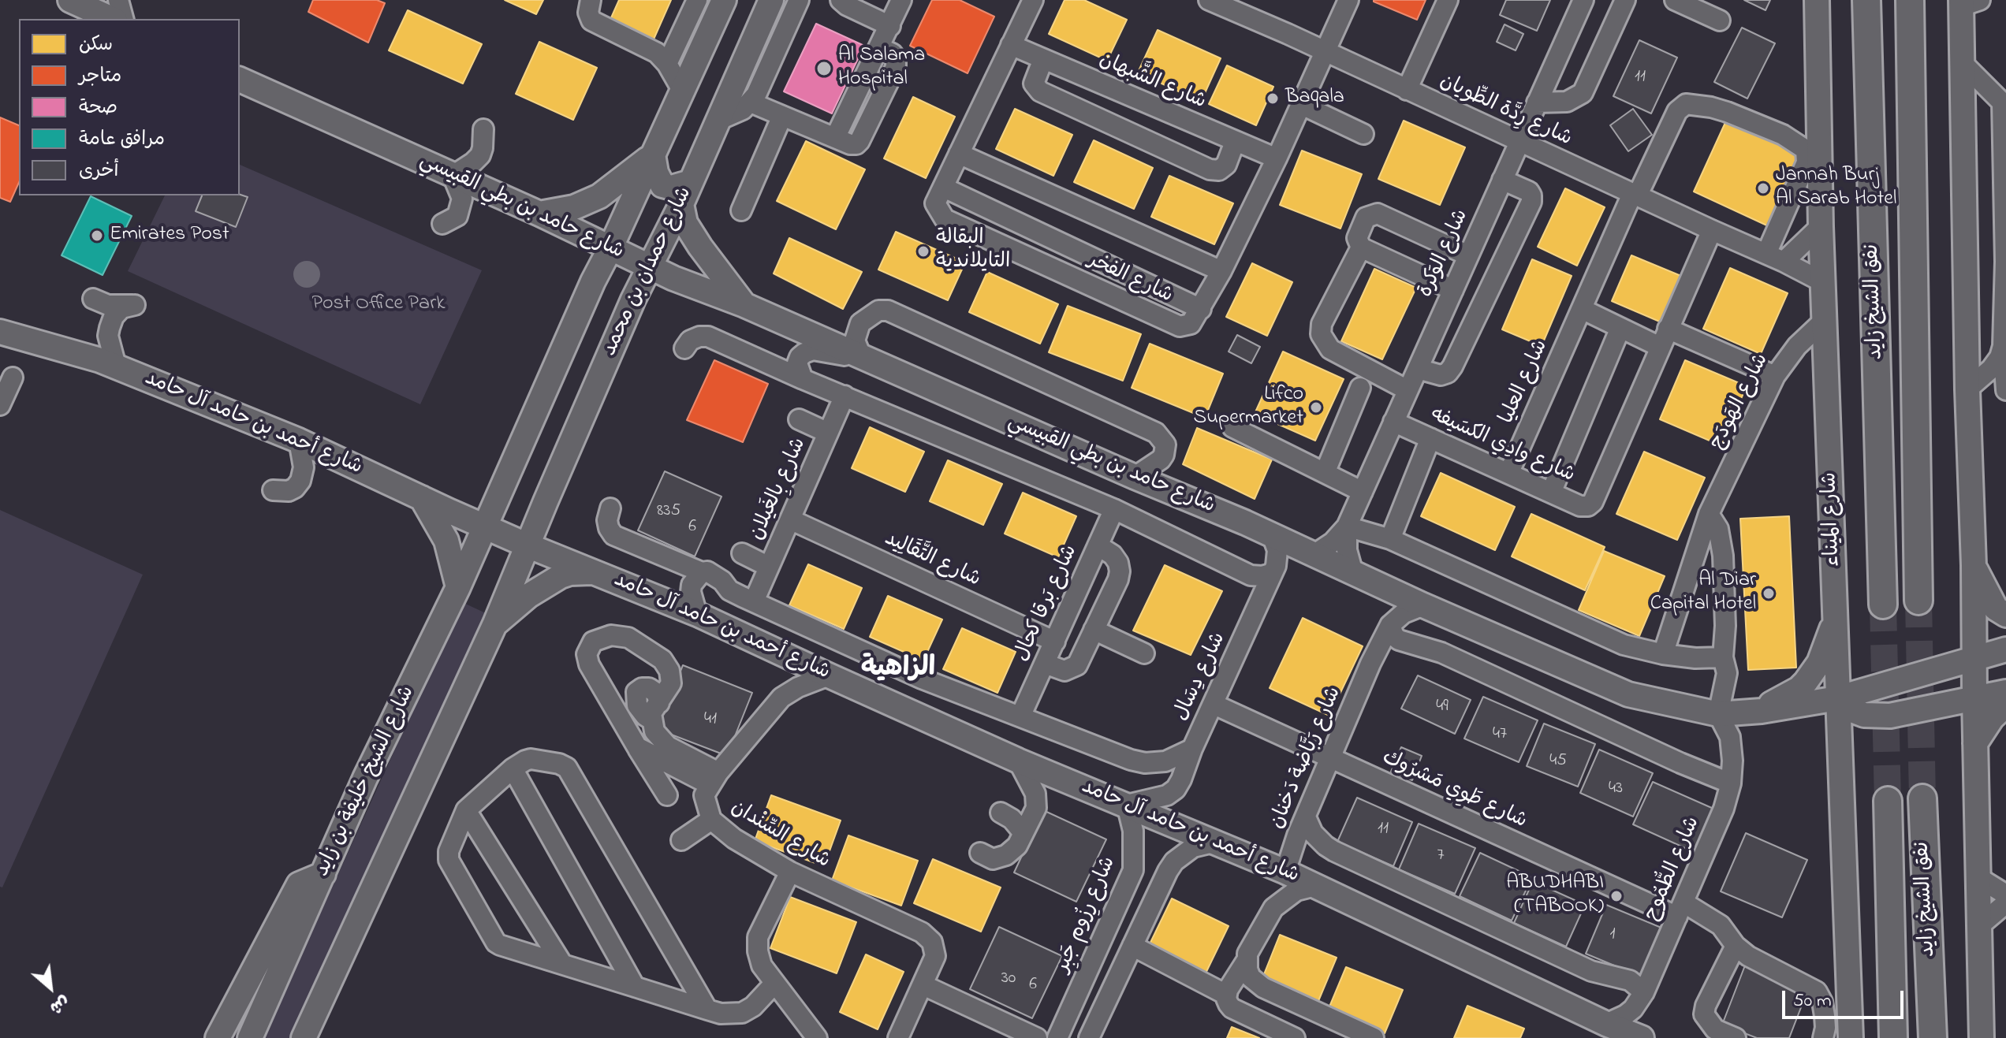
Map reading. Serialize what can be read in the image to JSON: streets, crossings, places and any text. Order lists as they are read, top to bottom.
{
  "streets": {
    "highway": ["نفق الشيخ زايد"],
    "main road": [
      "شارع حامد بن بطي القبيسي",
      "شارع حمدان بن محمد",
      "شارع أحمد بن حامد آل حامد",
      "شارع الميناء",
      "شارع الشيخ خليفة بن زايد"
    ],
    "street": [
      "شارع الشَّبهان",
      "شارع رِدَّة الطِّويان",
      "شارع الوَكرة",
      "شارع الفخر",
      "شارع العليا",
      "شارع الهَودَج",
      "شارع وادِي الكسَيفه",
      "شارع بِالغَيلان",
      "شارع التَّقَالِيد",
      "شارع بَرقا كحال",
      "شارع دِسَال",
      "شارع رَبَّاضة دَخنان",
      "شارع طَوِي مَشرُوك",
      "شارع السِّنْدان",
      "شارع الطُّمُوح",
      "شارع رِزُوم جَبِر"
    ]
  },
  "crossings": [
    ["شارع الشَّبهان", "شارع الفخر"],
    ["شارع رِدَّة الطِّويان", "شارع الوَكرة"],
    ["شارع رِدَّة الطِّويان", "شارع الفخر"],
    ["شارع رِدَّة الطِّويان", "شارع العليا"],
    ["شارع رِدَّة الطِّويان", "شارع وادِي الكسَيفه"],
    ["شارع رِدَّة الطِّويان", "شارع الميناء"],
    ["شارع حامد بن بطي القبيسي", "شارع الوَكرة"],
    ["شارع حامد بن بطي القبيسي", "شارع حمدان بن محمد"],
    ["شارع حامد بن بطي القبيسي", "شارع الميناء"],
    ["شارع حامد بن بطي القبيسي", "شارع دِسَال"],
    ["شارع حامد بن بطي القبيسي", "شارع الطُّمُوح"],
    ["شارع الوَكرة", "شارع وادِي الكسَيفه"],
    ["شارع حمدان بن محمد", "شارع أحمد بن حامد آل حامد"],
    ["شارع العليا", "شارع وادِي الكسَيفه"],
    ["شارع الهَودَج", "شارع الميناء"],
    ["شارع أحمد بن حامد آل حامد", "شارع رَبَّاضة دَخنان"],
    ["شارع أحمد بن حامد آل حامد", "شارع الشيخ خليفة بن زايد"],
    ["شارع أحمد بن حامد آل حامد", "شارع الطُّمُوح"],
    ["شارع أحمد بن حامد آل حامد", "شارع رِزُوم جَبِر"],
    ["شارع بِالغَيلان", "شارع التَّقَالِيد"],
    ["شارع التَّقَالِيد", "شارع بَرقا كحال"],
    ["شارع دِسَال", "شارع طَوِي مَشرُوك"],
    ["شارع رَبَّاضة دَخنان", "شارع طَوِي مَشرُوك"],
    ["شارع طَوِي مَشرُوك", "شارع الطُّمُوح"]
  ],
  "districts": ["الزاهية"],
  "parks": ["Post Office Park"],
  "places": [
    "Al Salama Hospital",
    "Baqala",
    "Jannah Burj Al Sarab Hotel",
    "Emirates Post",
    "البقالة التايلاندية",
    "Lifco Supermarket",
    "Al Diar Capital Hotel",
    "ABUDHABI (TABOOK)"
  ],
  "house_numbers": [
    "11",
    "835",
    "6",
    "49",
    "41",
    "47",
    "45",
    "43",
    "11",
    "7",
    "1",
    "30",
    "6"
  ],
  "legend": [
    "سكن",
    "متاجر",
    "صحة",
    "مرافق عامة",
    "أخرى"
  ],
  "scale_bar": "50 m",
  "north": "bottom right"
}
